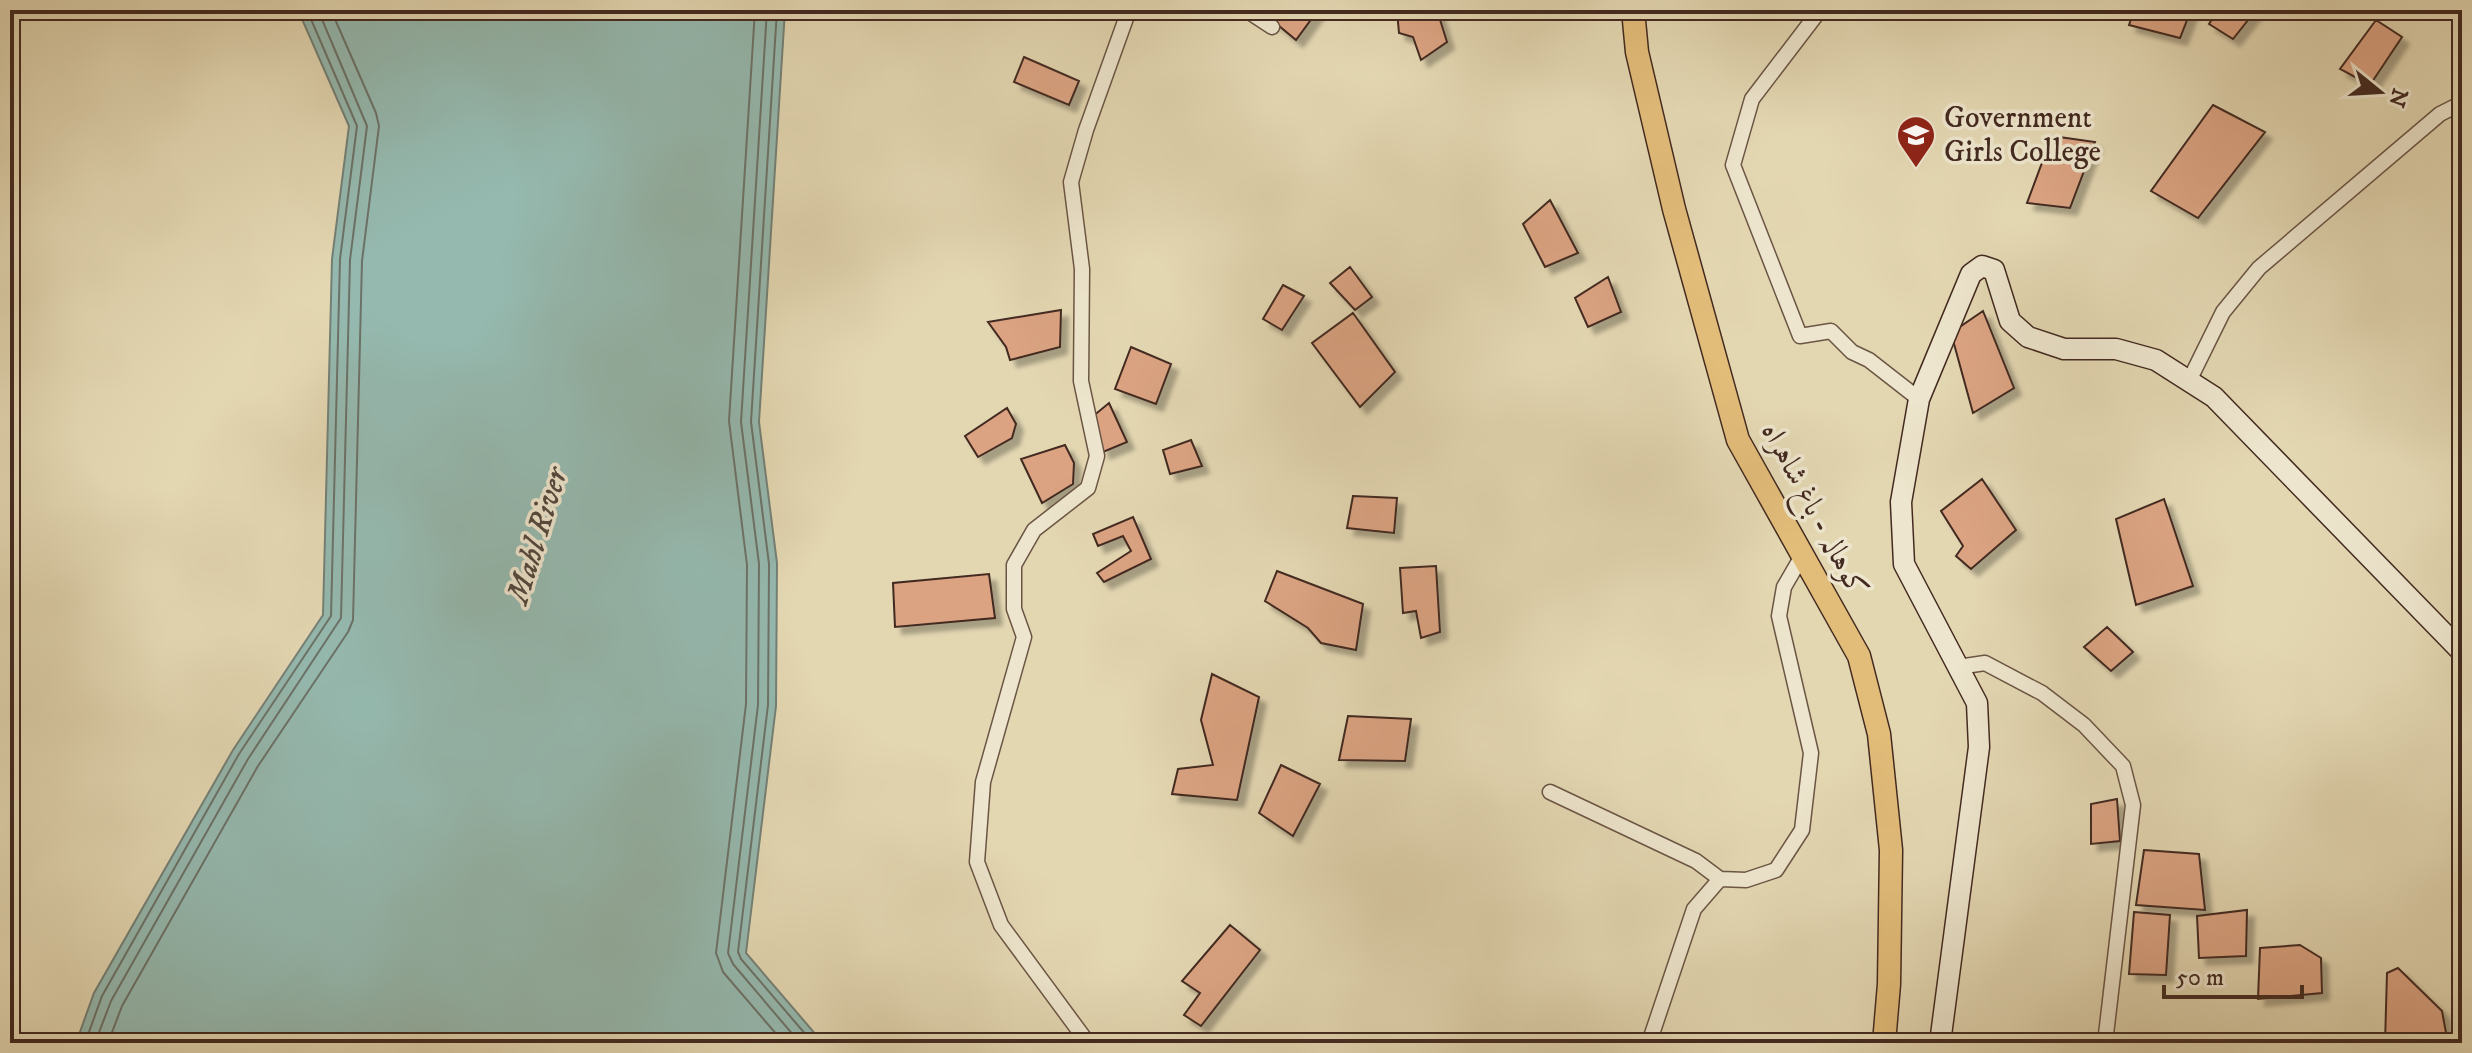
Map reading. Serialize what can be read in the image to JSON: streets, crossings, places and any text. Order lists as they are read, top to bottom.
{
  "streets": {
    "main road": ["کوہالہ - باغ شاہراہ"]
  },
  "water": ["Mahl River"],
  "places": {
    "school or university": ["Government Girls College"]
  },
  "scale_bar": "50 m",
  "north": "right"
}
